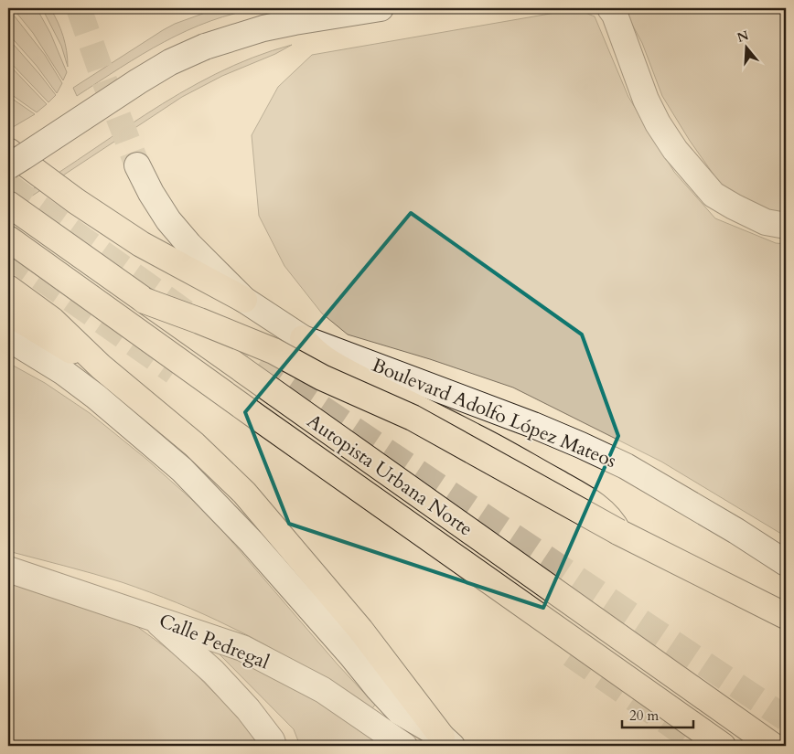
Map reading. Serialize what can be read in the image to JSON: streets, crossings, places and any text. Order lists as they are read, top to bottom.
{
  "streets": {
    "highway": ["Autopista Urbana Norte"],
    "main road": ["Boulevard Adolfo López Mateos", "Calle Pedregal"]
  },
  "scale_bar": "20 m",
  "north": "top"
}
